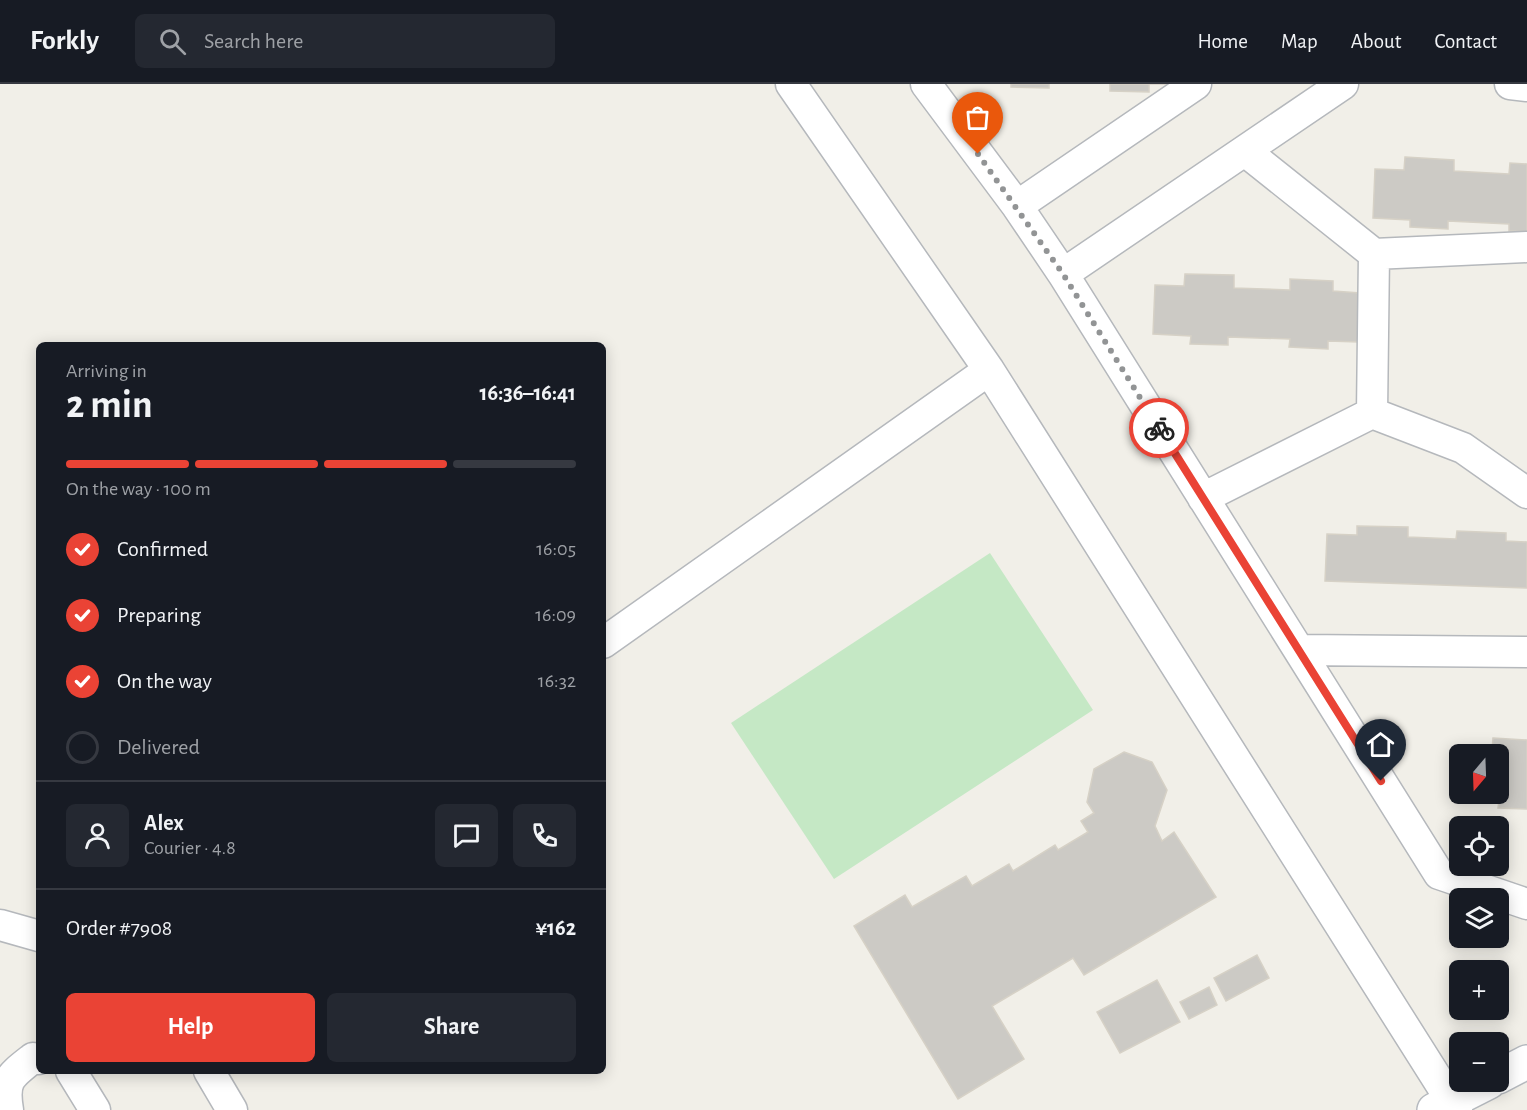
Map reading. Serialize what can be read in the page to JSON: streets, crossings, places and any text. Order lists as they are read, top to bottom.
{
  "north": "bottom",
  "page": {
    "header": "Forkly",
    "search": "Search here",
    "nav": [
      "Home",
      "Map",
      "About",
      "Contact"
    ],
    "heading": ["2 min", "Arriving in", "16:36–16:41"],
    "panel": [
      "Alex",
      "Courier · 4.8",
      "Order #7908",
      "¥162"
    ],
    "bar": "On the way · 100 m",
    "list": [
      ["Confirmed", "16:05"],
      ["Preparing", "16:09"],
      ["On the way", "16:32"],
      "Delivered"
    ],
    "map_buttons": ["+", "−"],
    "buttons": ["Help", "Share"]
  }
}
